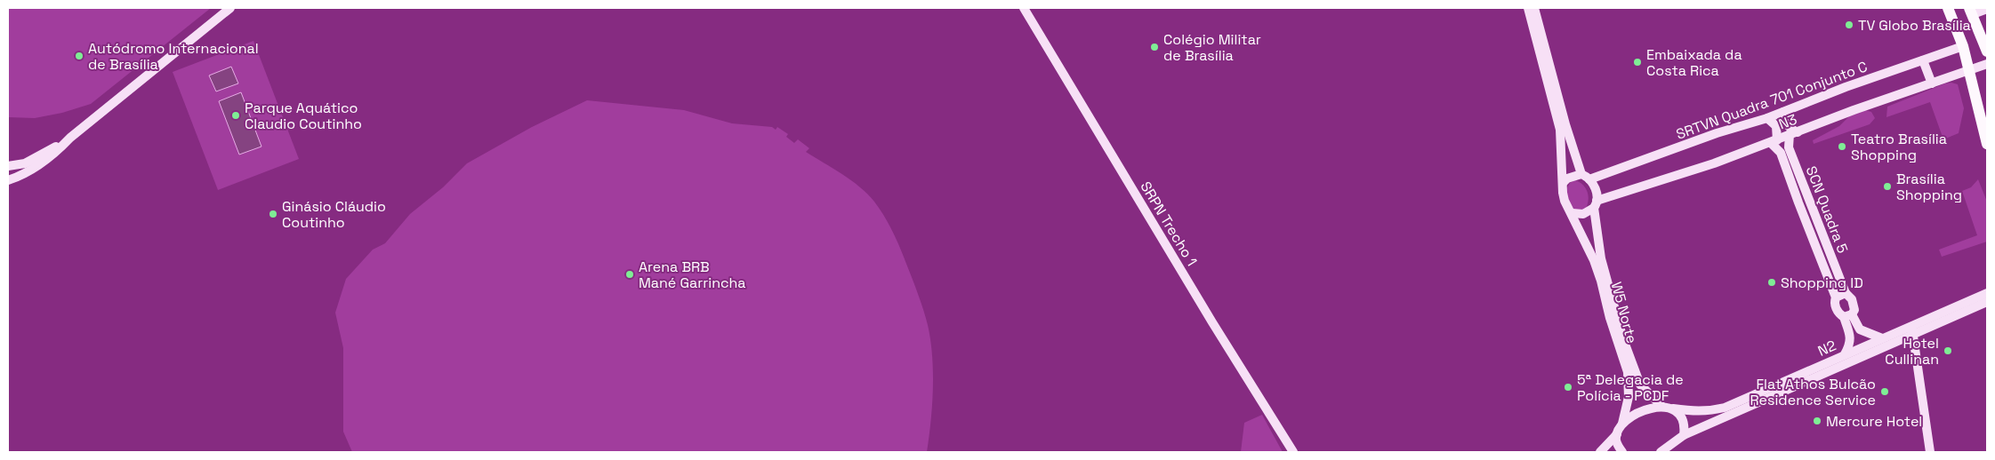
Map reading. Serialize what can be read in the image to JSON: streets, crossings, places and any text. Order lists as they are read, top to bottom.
{
  "streets": {
    "main road": [
      "SRTVN Quadra 701 Conjunto C",
      "N3",
      "SCN Quadra 5",
      "SRPN Trecho 1",
      "W5 Norte",
      "N2"
    ]
  },
  "crossings": [
    ["SRTVN Quadra 701 Conjunto C", "N3"],
    ["SRTVN Quadra 701 Conjunto C", "W5 Norte"],
    ["N3", "SCN Quadra 5"],
    ["N3", "W5 Norte"],
    ["W5 Norte", "N2"]
  ],
  "places": [
    "TV Globo Brasília",
    "Colégio Militar de Brasília",
    "Autódromo Internacional de Brasília",
    "Embaixada da Costa Rica",
    "Parque Aquático Claudio Coutinho",
    "Teatro Brasília Shopping",
    "Brasília Shopping",
    "Ginásio Cláudio Coutinho",
    "Arena BRB Mané Garrincha",
    "Shopping ID",
    "Hotel Cullinan",
    "5ª Delegacia de Polícia - PCDF",
    "Flat Athos Bulcão Residence Service",
    "Mercure Hotel"
  ]
}
